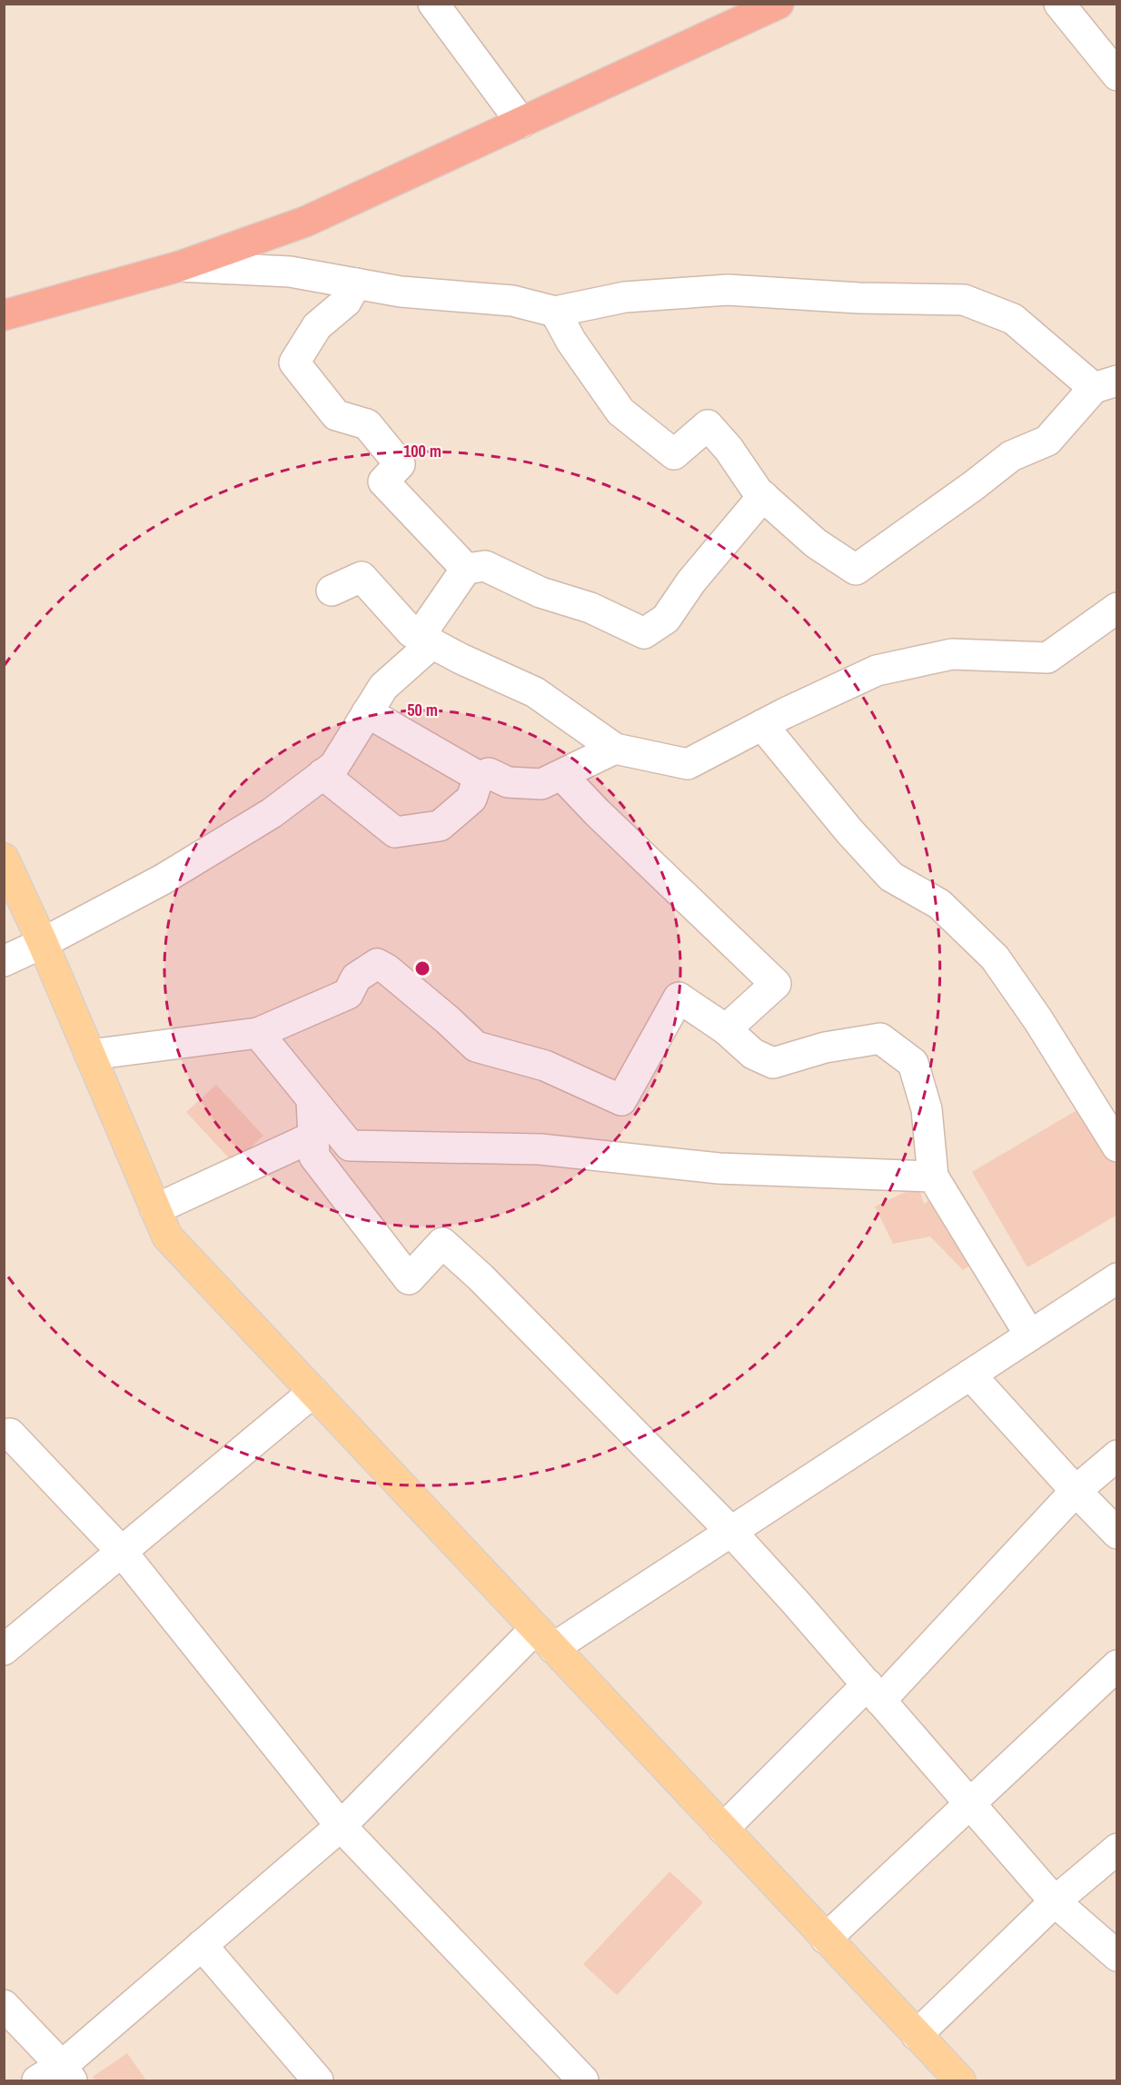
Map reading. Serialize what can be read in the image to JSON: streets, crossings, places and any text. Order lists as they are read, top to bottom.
{
  "rings": ["100 m", "50 m"]
}
